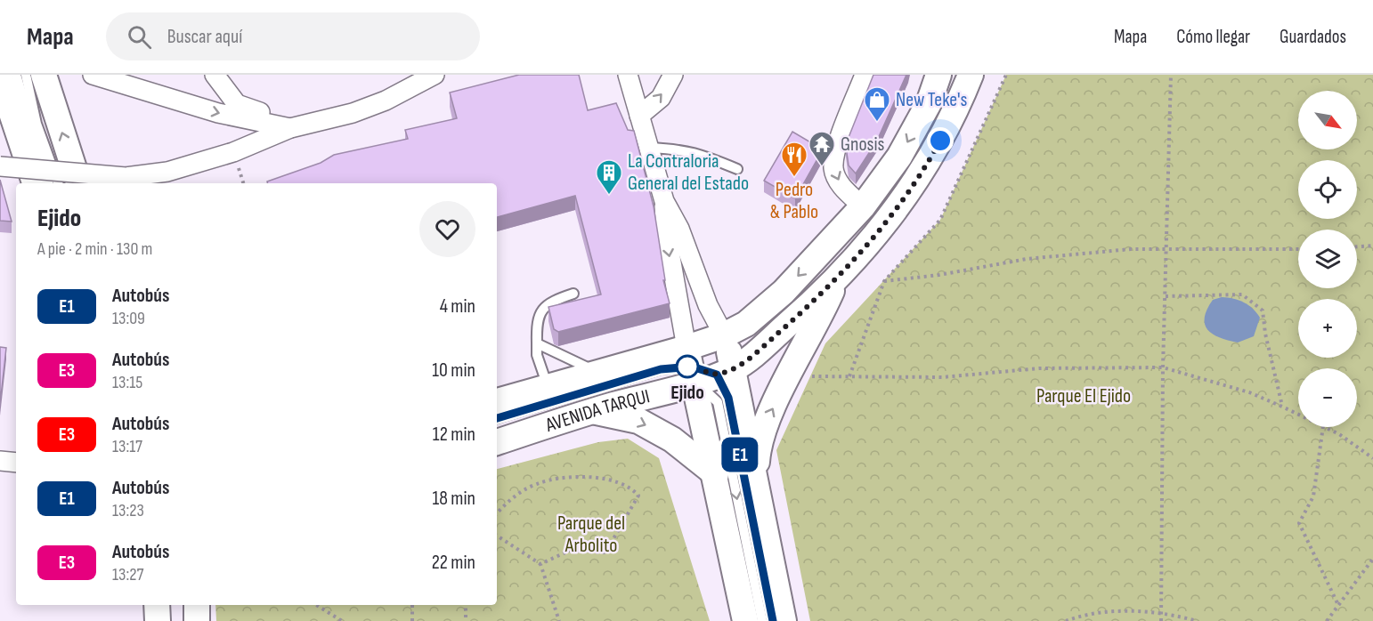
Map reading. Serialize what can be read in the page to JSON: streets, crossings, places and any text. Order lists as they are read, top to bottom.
{
  "streets": {
    "main road": ["AVENIDA TARQUI"]
  },
  "parks": ["Parque El Ejido", "Parque del Arbolito"],
  "places": {
    "shop": ["New Teke's"],
    "temple": ["Gnosis"],
    "restaurant": ["Pedro & Pablo"],
    "building": ["La Contraloria General del Estado"],
    "other": ["Ejido"]
  },
  "lines": ["bus line E1"],
  "north": "bottom right",
  "page": {
    "header": "Mapa",
    "search": "Buscar aquí",
    "nav": ["Mapa", "Cómo llegar", "Guardados"],
    "on_map": "E1",
    "map_buttons": ["+", "−"],
    "heading": ["Ejido", "A pie · 2 min · 130 m"],
    "list": [
      {
        "mark": "E1",
        "name": "Autobús",
        "note": "13:09",
        "value": "4 min"
      },
      {
        "mark": "E3",
        "name": "Autobús",
        "note": "13:15",
        "value": "10 min"
      },
      {
        "mark": "E3",
        "name": "Autobús",
        "note": "13:17",
        "value": "12 min"
      },
      {
        "mark": "E1",
        "name": "Autobús",
        "note": "13:23",
        "value": "18 min"
      },
      {
        "mark": "E3",
        "name": "Autobús",
        "note": "13:27",
        "value": "22 min"
      }
    ]
  }
}
